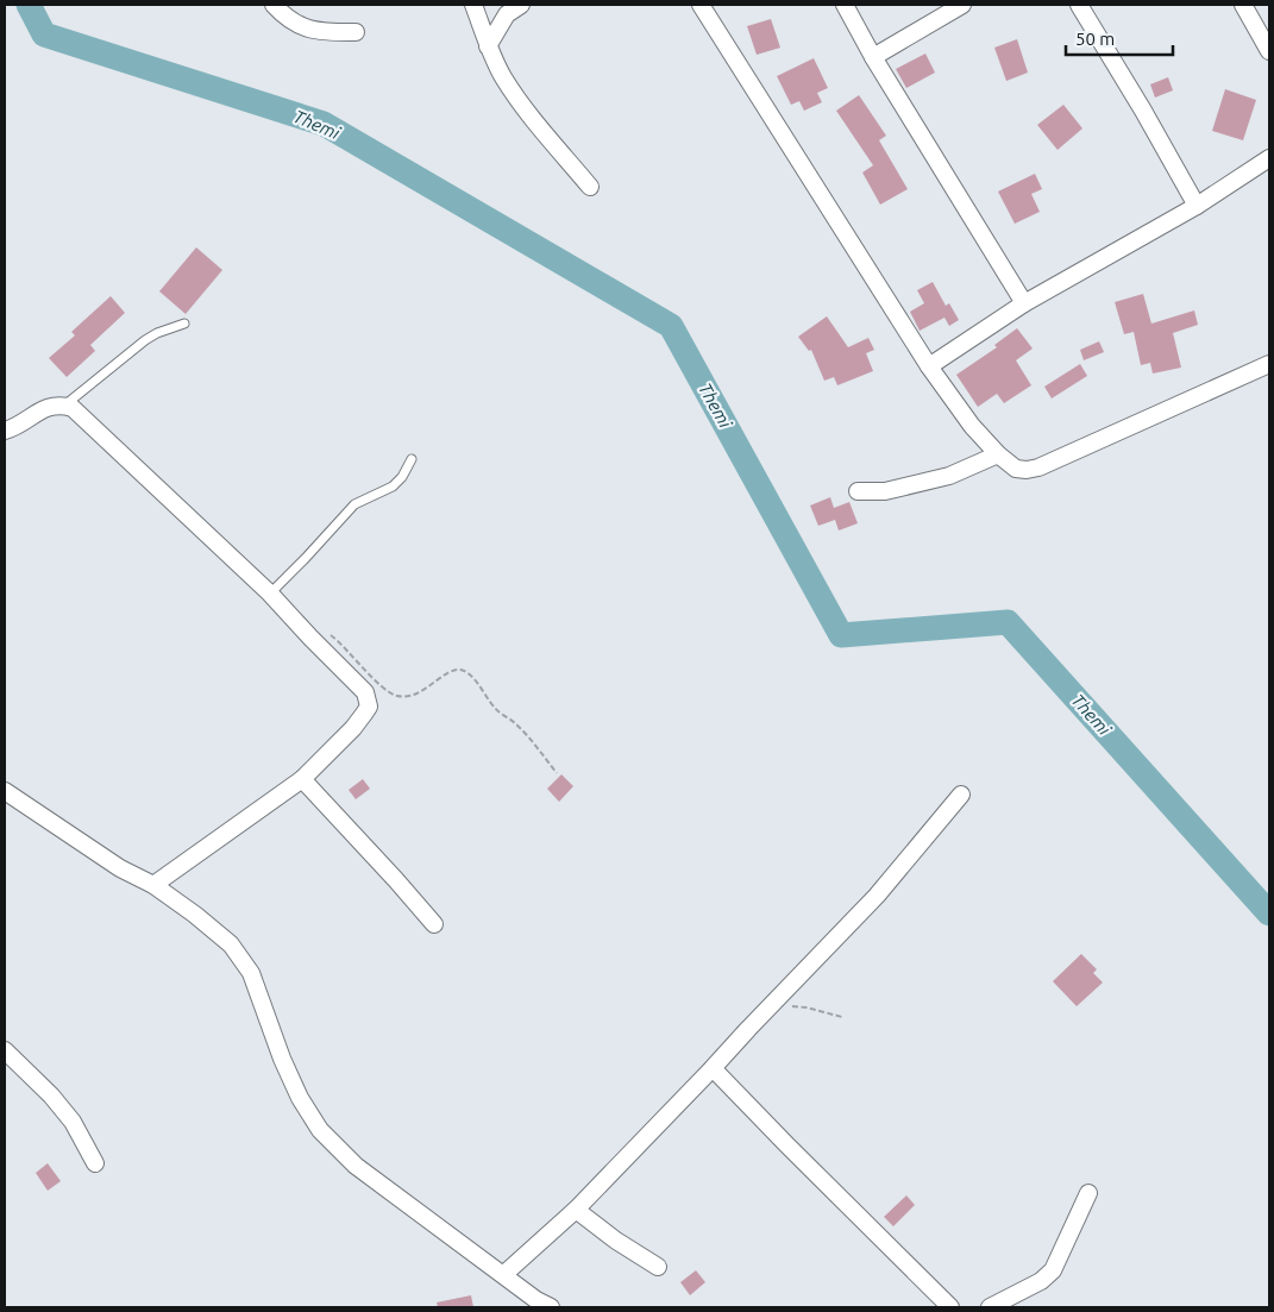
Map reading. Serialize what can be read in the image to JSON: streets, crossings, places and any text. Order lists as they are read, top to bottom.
{
  "water": ["Themi"],
  "scale_bar": "50 m"
}
